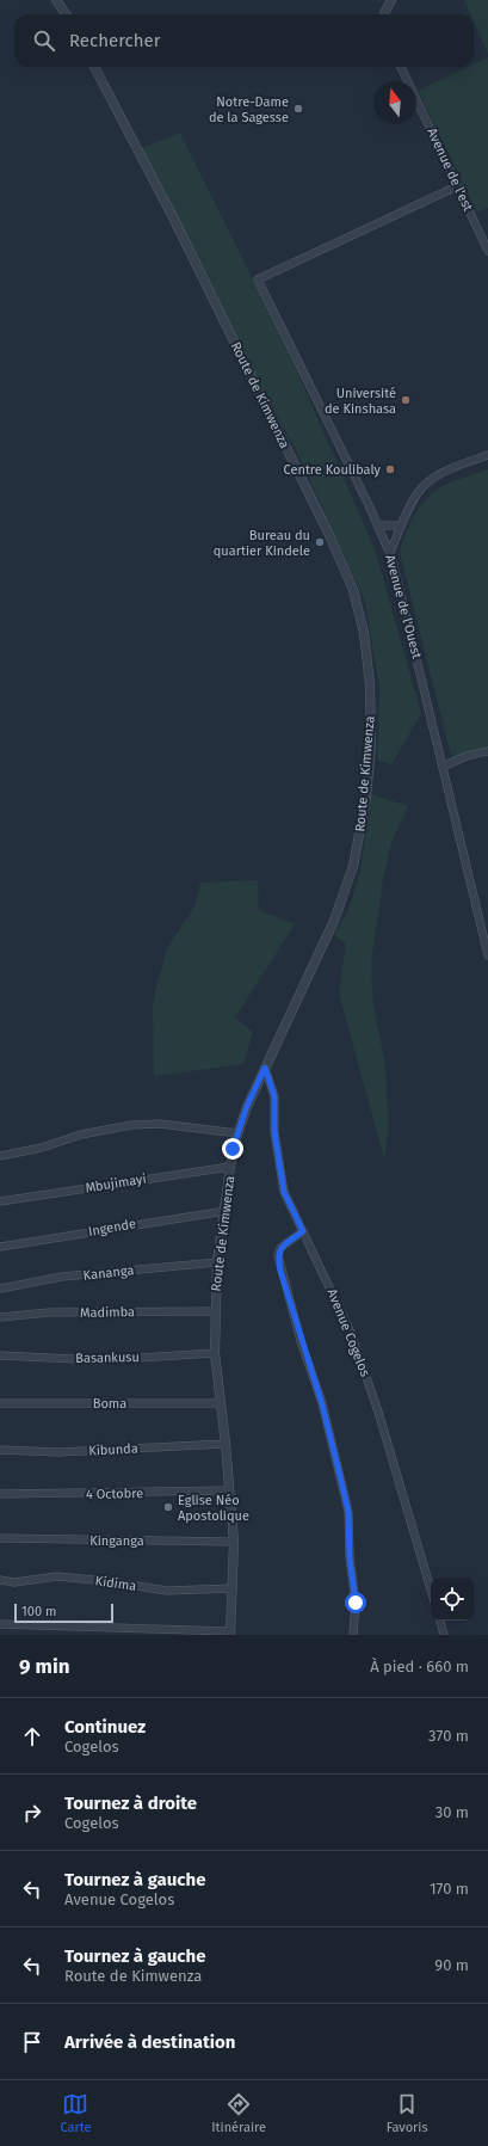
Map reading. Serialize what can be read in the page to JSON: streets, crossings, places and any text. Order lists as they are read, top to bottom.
{
  "streets": {
    "street": [
      "Avenue de l'est",
      "Route de Kimwenza",
      "Avenue de l'Ouest",
      "Mbujimayi",
      "Ingende",
      "Kananga",
      "Madimba",
      "Avenue Cogelos",
      "Basankusu",
      "Boma",
      "Kibunda",
      "4 Octobre",
      "Kinganga",
      "Kidima"
    ]
  },
  "crossings": [
    ["Avenue de l'est", "Avenue de l'Ouest"],
    ["Route de Kimwenza", "Mbujimayi"],
    ["Route de Kimwenza", "Ingende"],
    ["Route de Kimwenza", "Kananga"],
    ["Route de Kimwenza", "Madimba"],
    ["Route de Kimwenza", "Avenue Cogelos"],
    ["Route de Kimwenza", "Basankusu"],
    ["Route de Kimwenza", "Boma"],
    ["Route de Kimwenza", "Kibunda"],
    ["Route de Kimwenza", "4 Octobre"],
    ["Route de Kimwenza", "Kinganga"],
    ["Route de Kimwenza", "Kidima"]
  ],
  "places": [
    "Notre-Dame de la Sagesse",
    "Université de Kinshasa",
    "Centre Koulibaly",
    "Bureau du quartier Kindele",
    "Eglise Néo Apostolique"
  ],
  "scale_bar": "100 m",
  "north": "top",
  "page": {
    "search": "Rechercher",
    "scale": "100 m",
    "heading": ["9 min", "À pied · 660 m"],
    "list": [
      ["Continuez", "Cogelos", "370 m"],
      ["Tournez à droite", "Cogelos", "30 m"],
      ["Tournez à gauche", "Avenue Cogelos", "170 m"],
      ["Tournez à gauche", "Route de Kimwenza", "90 m"],
      "Arrivée à destination"
    ],
    "nav": ["Carte", "Itinéraire", "Favoris"]
  }
}
